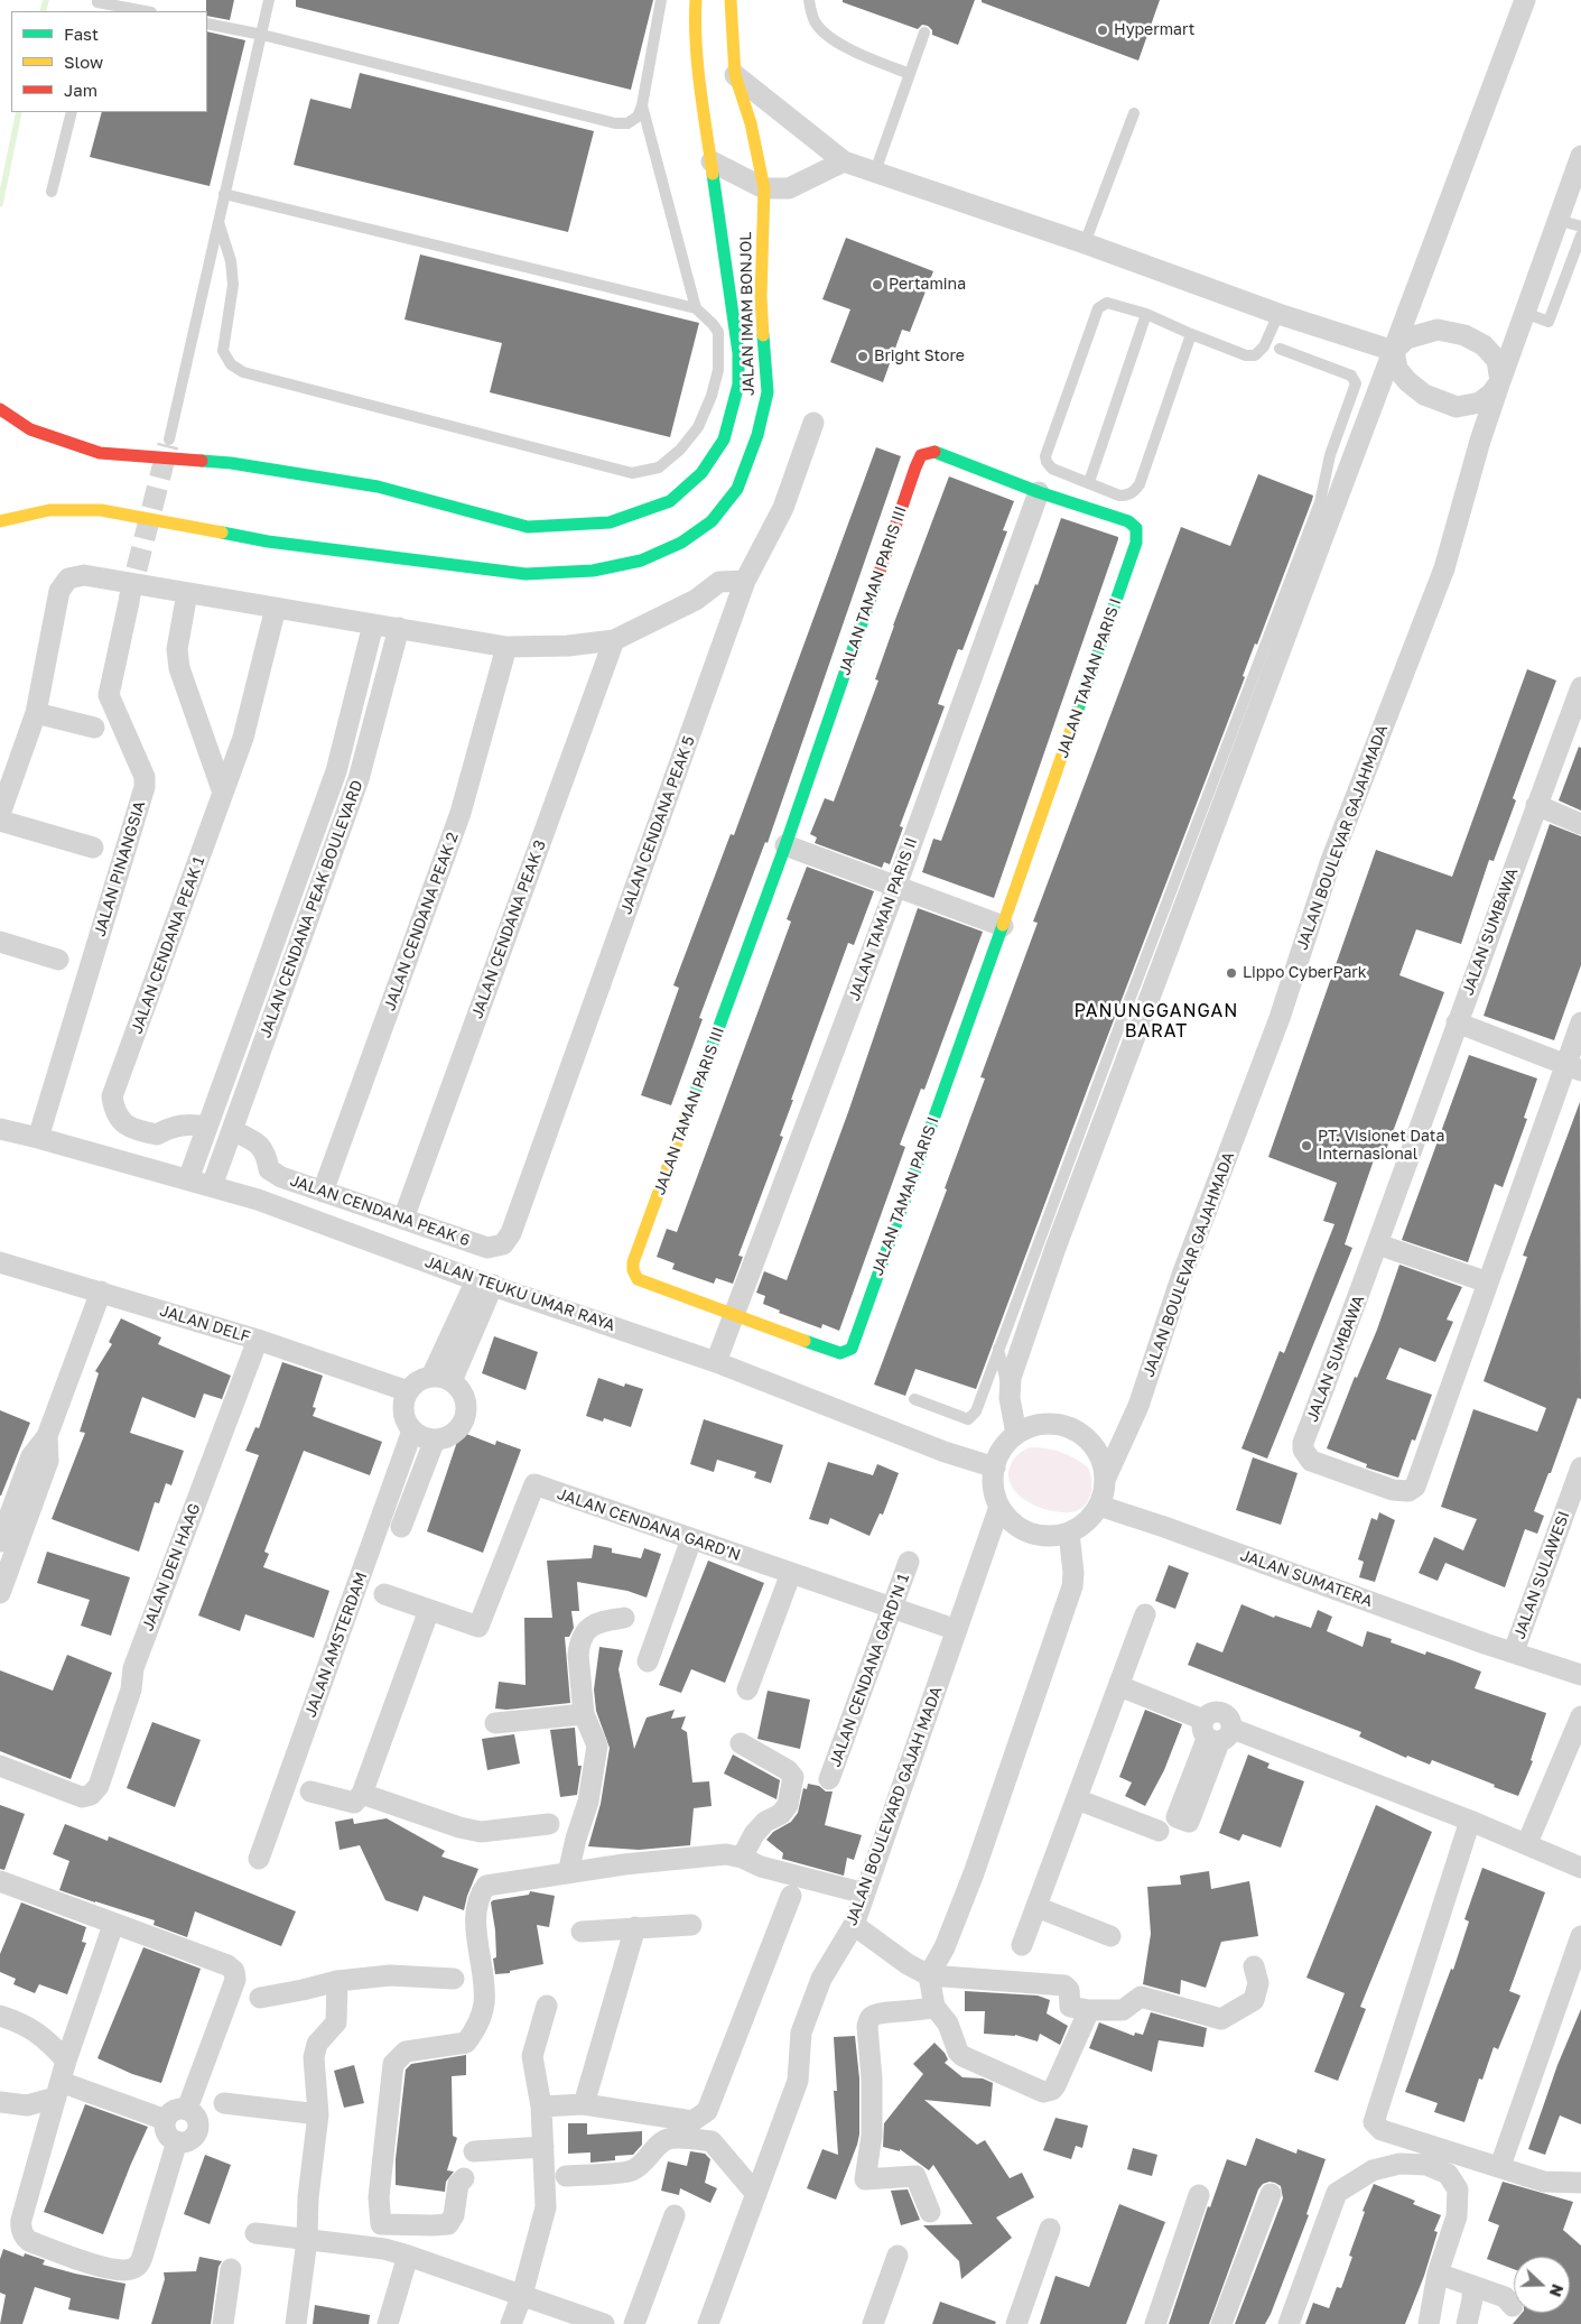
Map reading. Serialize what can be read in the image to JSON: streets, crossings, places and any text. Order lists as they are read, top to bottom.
{
  "streets": {
    "main road": ["JALAN IMAM BONJOL", "JALAN TAMAN PARIS III", "JALAN TAMAN PARIS I"],
    "street": [
      "JALAN CENDANA PEAK 5",
      "JALAN BOULEVAR GAJAHMADA",
      "JALAN PINANGSIA",
      "JALAN CENDANA PEAK BOULEVARD",
      "JALAN TAMAN PARIS II",
      "JALAN CENDANA PEAK 2",
      "JALAN CENDANA PEAK 3",
      "JALAN SUMBAWA",
      "JALAN CENDANA PEAK 1",
      "JALAN CENDANA PEAK 6",
      "JALAN TEUKU UMAR RAYA",
      "JALAN DELF",
      "JALAN CENDANA GARD'N",
      "JALAN DEN HAAG",
      "JALAN SULAWESI",
      "JALAN SUMATERA",
      "JALAN AMSTERDAM",
      "JALAN CENDANA GARD'N 1",
      "JALAN BOULEVARD GAJAH MADA"
    ]
  },
  "crossings": [
    ["JALAN TAMAN PARIS III", "JALAN TAMAN PARIS I"],
    ["JALAN TAMAN PARIS III", "JALAN TAMAN PARIS II"],
    ["JALAN TAMAN PARIS I", "JALAN TAMAN PARIS II"],
    ["JALAN CENDANA PEAK 5", "JALAN CENDANA PEAK 6"],
    ["JALAN BOULEVAR GAJAHMADA", "JALAN TEUKU UMAR RAYA"],
    ["JALAN BOULEVAR GAJAHMADA", "JALAN SUMATERA"],
    ["JALAN BOULEVAR GAJAHMADA", "JALAN BOULEVARD GAJAH MADA"],
    ["JALAN PINANGSIA", "JALAN TEUKU UMAR RAYA"],
    ["JALAN CENDANA PEAK BOULEVARD", "JALAN CENDANA PEAK 1"],
    ["JALAN CENDANA PEAK BOULEVARD", "JALAN CENDANA PEAK 6"],
    ["JALAN CENDANA PEAK BOULEVARD", "JALAN TEUKU UMAR RAYA"],
    ["JALAN TAMAN PARIS II", "JALAN TEUKU UMAR RAYA"],
    ["JALAN CENDANA PEAK 2", "JALAN CENDANA PEAK 6"],
    ["JALAN CENDANA PEAK 3", "JALAN CENDANA PEAK 6"],
    ["JALAN TEUKU UMAR RAYA", "JALAN SUMATERA"],
    ["JALAN TEUKU UMAR RAYA", "JALAN BOULEVARD GAJAH MADA"],
    ["JALAN DELF", "JALAN DEN HAAG"],
    ["JALAN DELF", "JALAN AMSTERDAM"],
    ["JALAN CENDANA GARD'N", "JALAN CENDANA GARD'N 1"],
    ["JALAN CENDANA GARD'N", "JALAN BOULEVARD GAJAH MADA"],
    ["JALAN SULAWESI", "JALAN SUMATERA"],
    ["JALAN SUMATERA", "JALAN BOULEVARD GAJAH MADA"]
  ],
  "districts": ["PANUNGGANGAN BARAT"],
  "places": [
    "Hypermart",
    "Pertamina",
    "Bright Store",
    "Lippo CyberPark",
    "PT. Visionet Data Internasional"
  ],
  "legend": ["Fast", "Slow", "Jam"],
  "north": "right"
}
